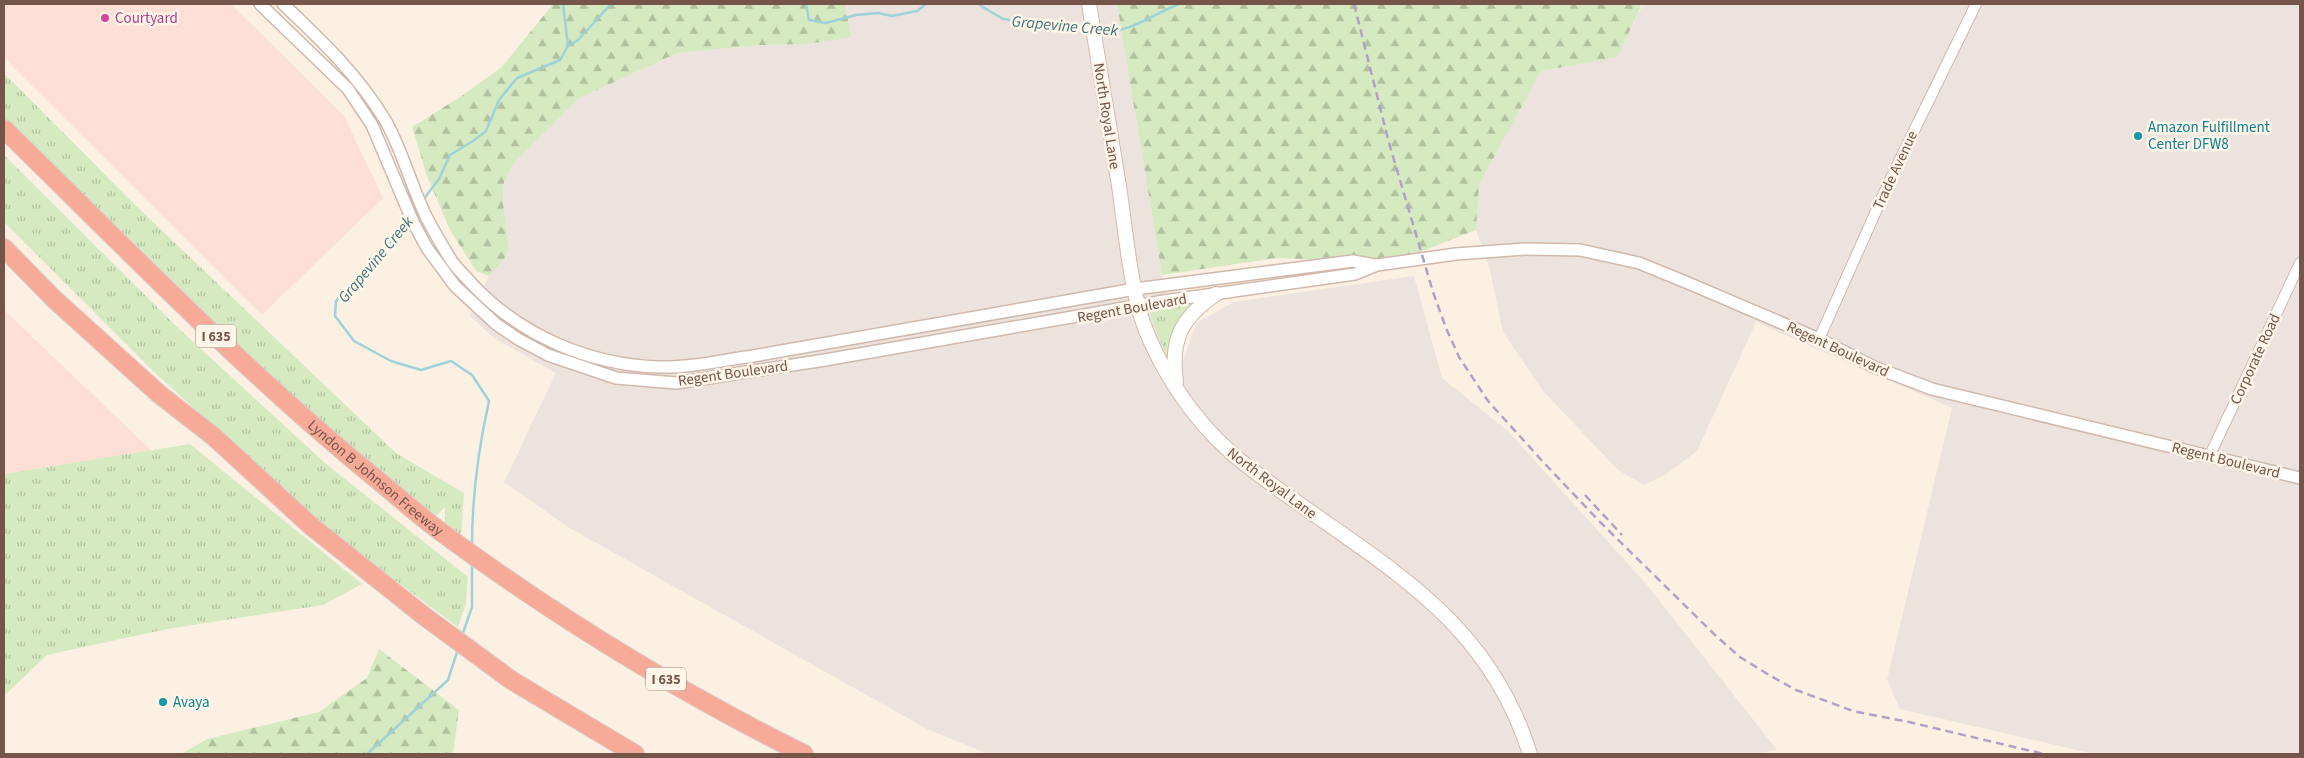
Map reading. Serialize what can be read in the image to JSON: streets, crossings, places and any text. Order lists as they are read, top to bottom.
{
  "streets": {
    "highway": ["I 635", "Lyndon B Johnson Freeway"],
    "main road": ["North Royal Lane"],
    "street": ["Trade Avenue", "Regent Boulevard", "Corporate Road"]
  },
  "crossings": [
    ["North Royal Lane", "Regent Boulevard"],
    ["Trade Avenue", "Regent Boulevard"],
    ["Regent Boulevard", "Corporate Road"]
  ],
  "water": ["Grapevine Creek"],
  "places": ["Courtyard", "Amazon Fulfillment Center DFW8", "Avaya"]
}
